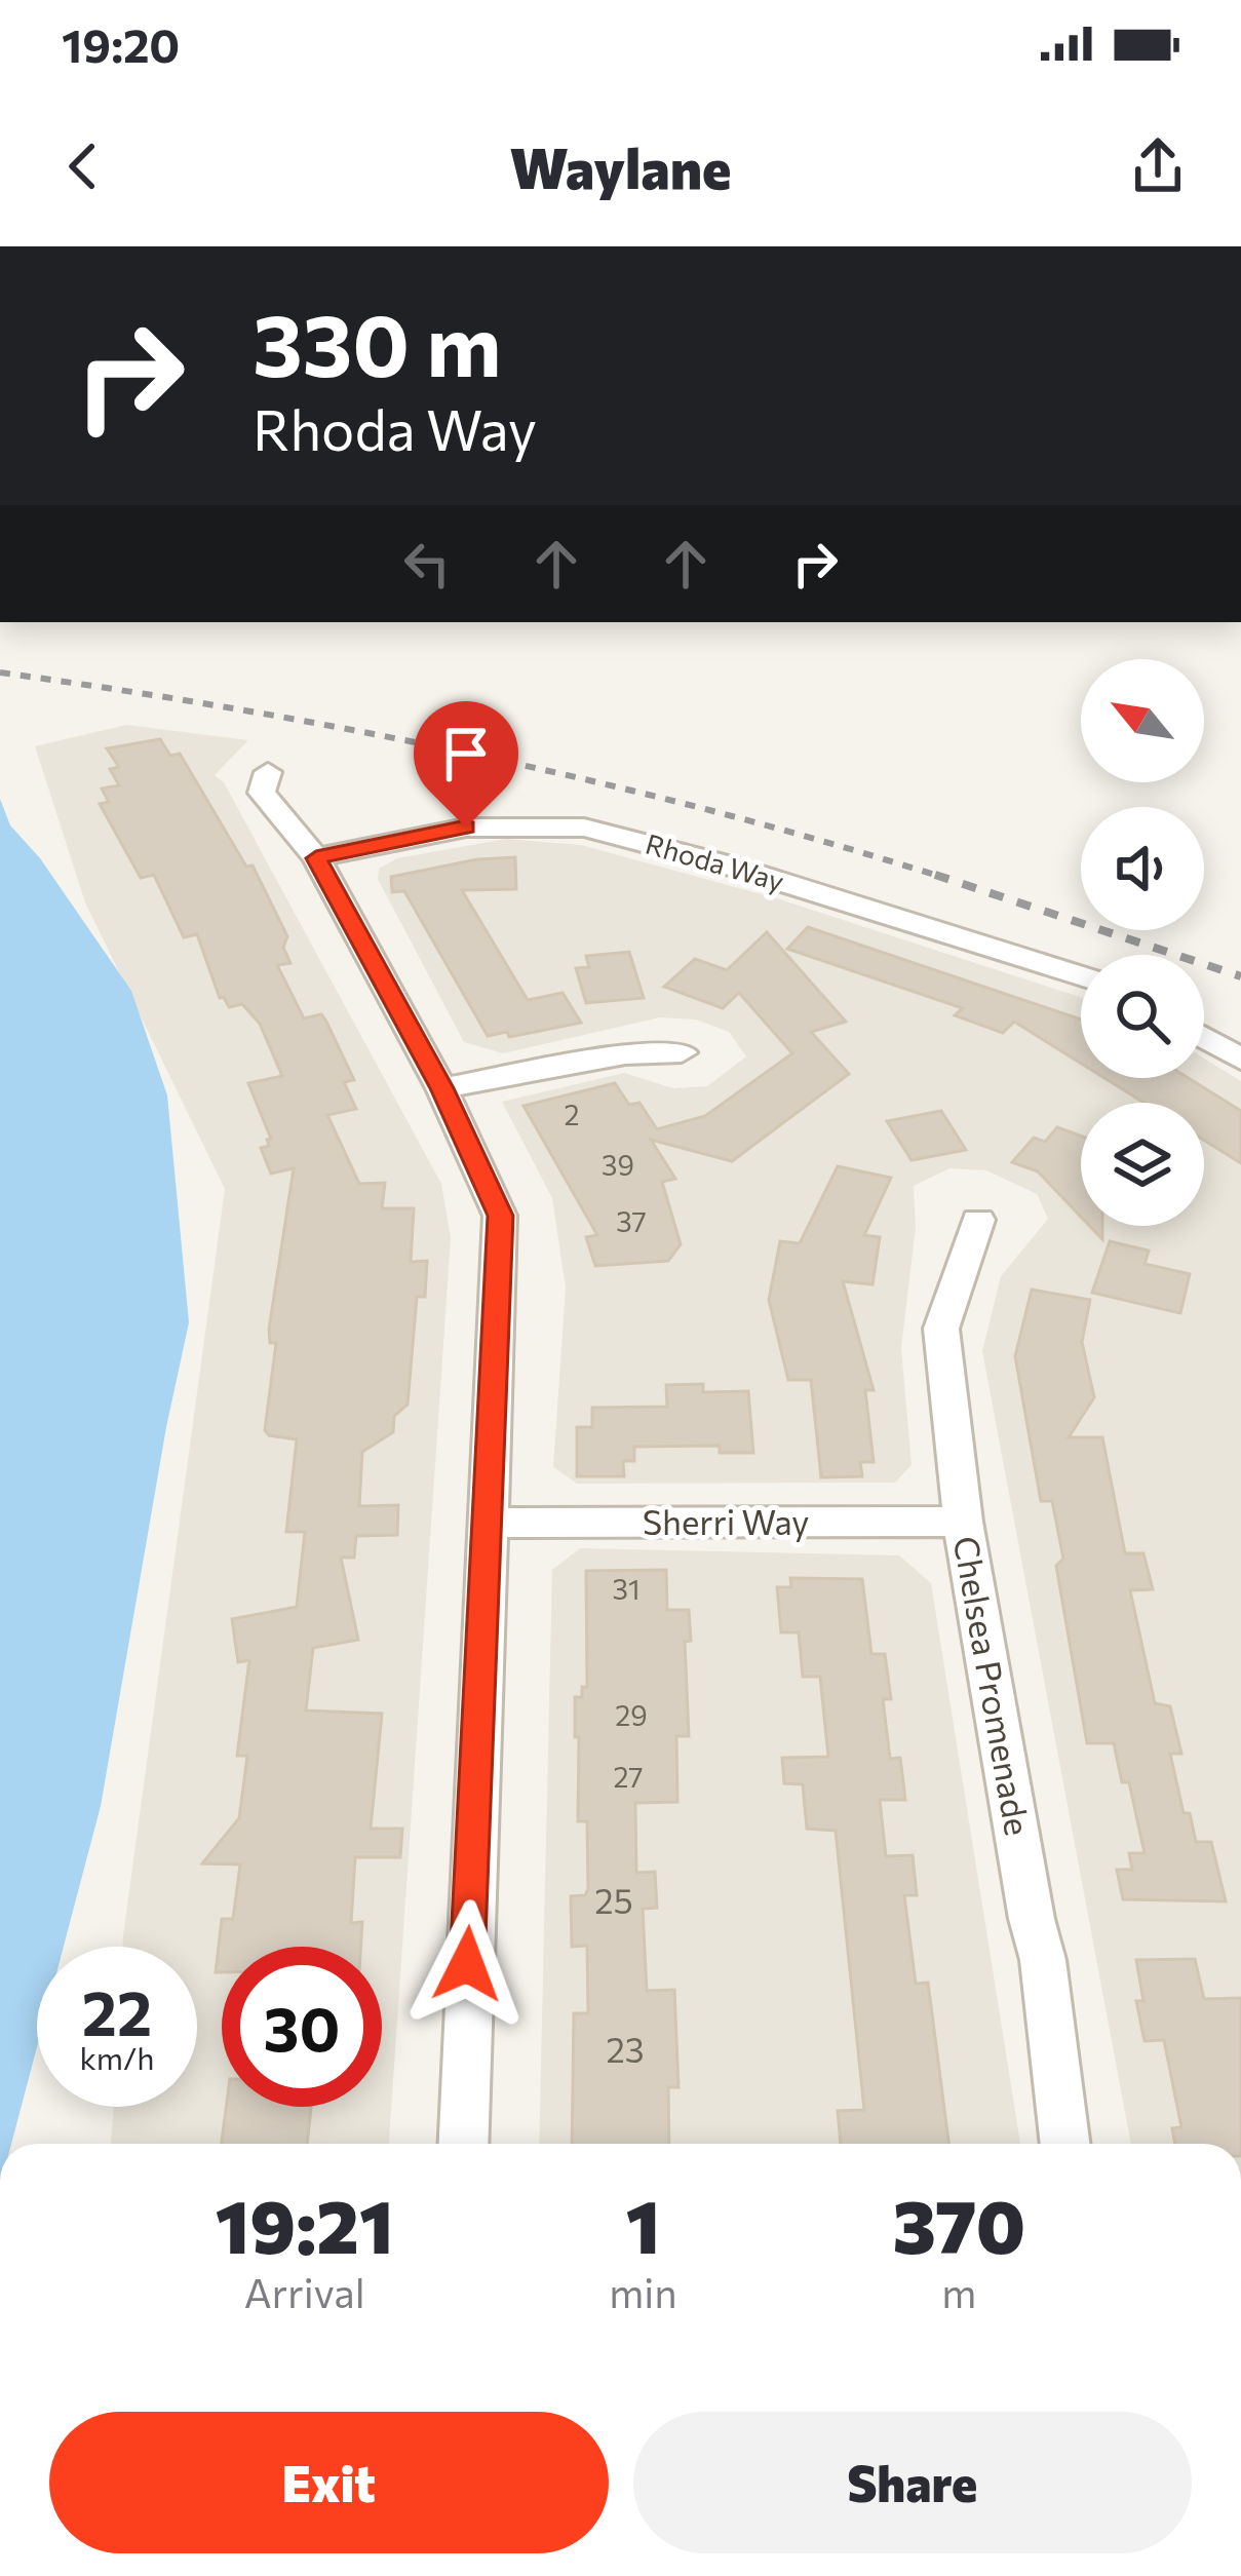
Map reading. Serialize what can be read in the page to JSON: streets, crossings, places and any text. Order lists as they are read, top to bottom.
{
  "streets": {
    "street": ["Rhoda Way", "Sherri Way", "Chelsea Promenade"]
  },
  "crossings": [
    ["Sherri Way", "Chelsea Promenade"]
  ],
  "house_numbers": [
    "2",
    "39",
    "37",
    "31",
    "29",
    "27",
    "25",
    "23"
  ],
  "north": "top left",
  "page": {
    "status": "19:20",
    "header": "Waylane",
    "turn": ["330 m", "Rhoda Way"],
    "speed": "22 km/h",
    "limit": "30",
    "eta": [
      "19:21",
      "Arrival",
      "1",
      "min",
      "370",
      "m"
    ],
    "buttons": ["Exit", "Share"]
  }
}
